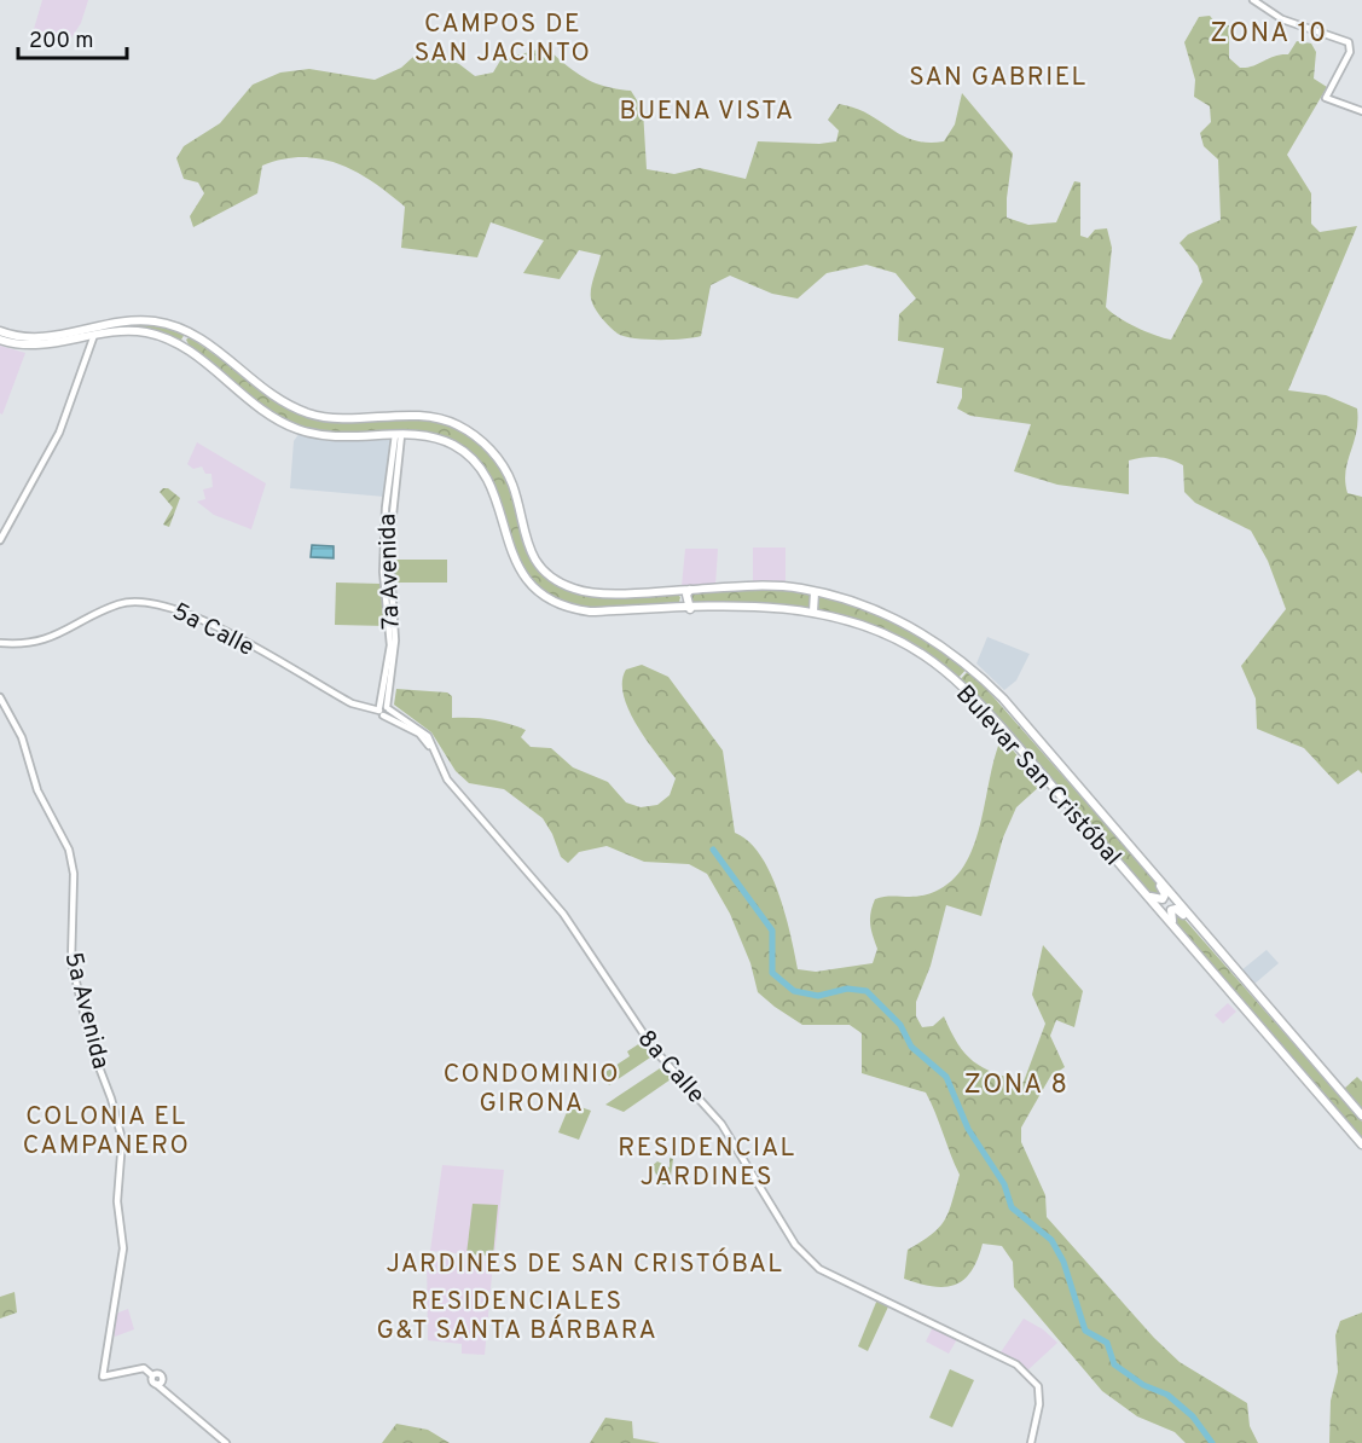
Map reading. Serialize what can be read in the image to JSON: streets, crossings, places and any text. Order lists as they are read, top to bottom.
{
  "streets": {
    "main road": ["Bulevar San Cristóbal"],
    "street": [
      "7a Avenida",
      "5a Calle",
      "5a Avenida",
      "8a Calle"
    ]
  },
  "crossings": [
    ["7a Avenida", "5a Calle"],
    ["7a Avenida", "Bulevar San Cristóbal"],
    ["7a Avenida", "8a Calle"],
    ["5a Calle", "8a Calle"]
  ],
  "districts": [
    "CAMPOS DE SAN JACINTO",
    "ZONA 10",
    "SAN GABRIEL",
    "BUENA VISTA",
    "CONDOMINIO GIRONA",
    "ZONA 8",
    "COLONIA EL CAMPANERO",
    "RESIDENCIAL JARDINES",
    "JARDINES DE SAN CRISTÓBAL",
    "RESIDENCIALES G&T SANTA BÁRBARA"
  ],
  "scale_bar": "200 m"
}
